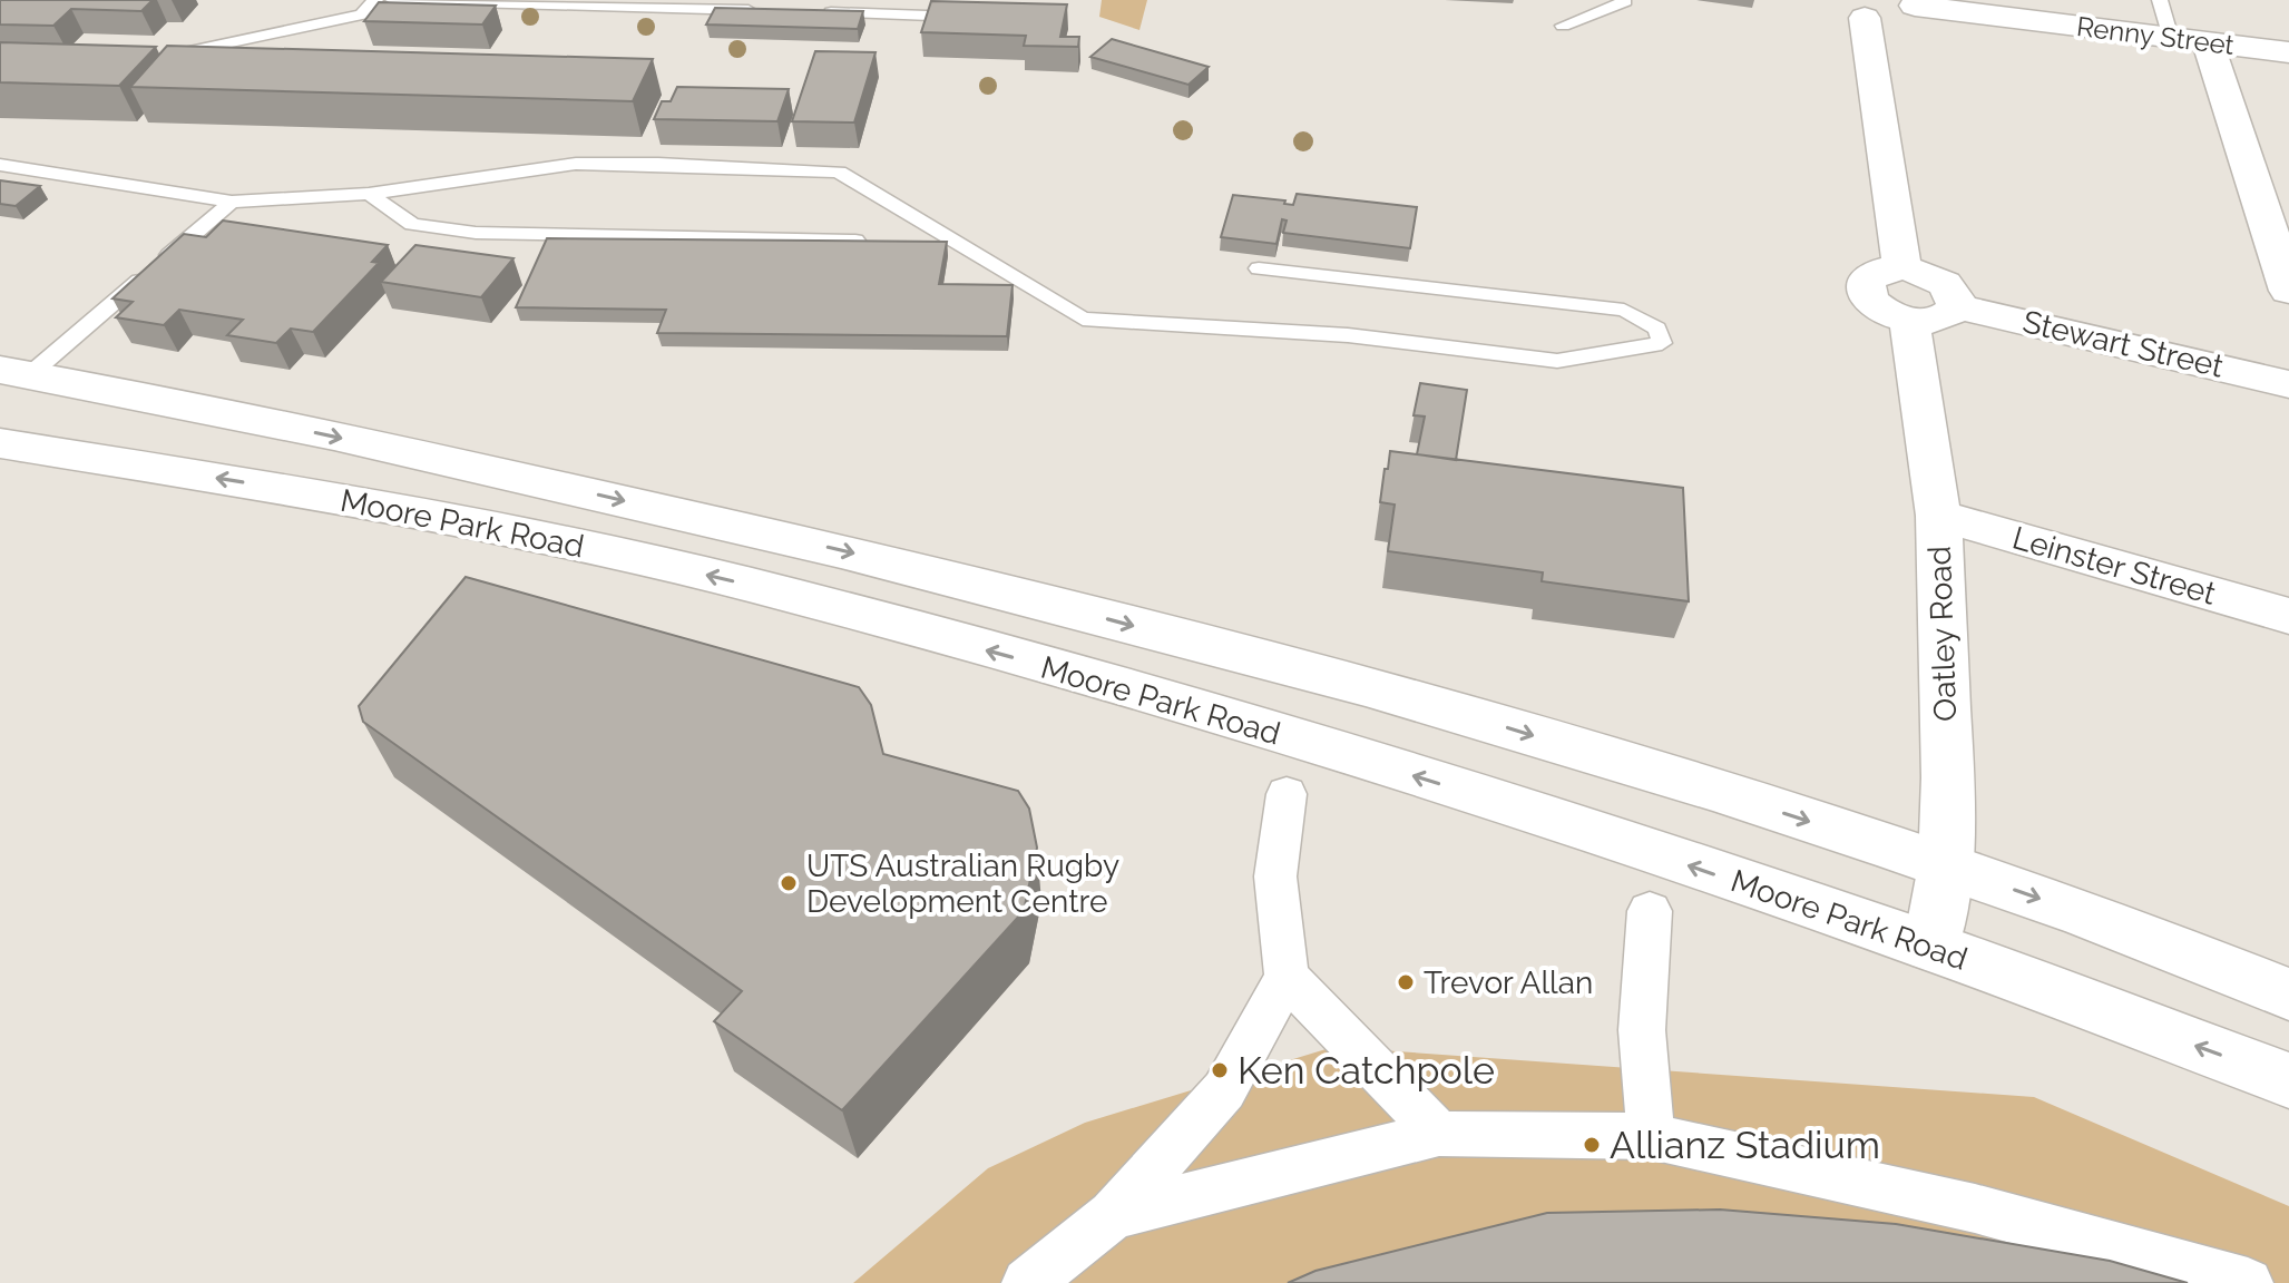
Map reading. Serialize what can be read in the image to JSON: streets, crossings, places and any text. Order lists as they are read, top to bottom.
{
  "streets": {
    "main road": [
      "Renny Street",
      "Stewart Street",
      "Moore Park Road",
      "Leinster Street",
      "Oatley Road"
    ]
  },
  "crossings": [
    ["Moore Park Road", "Oatley Road"],
    ["Leinster Street", "Oatley Road"]
  ],
  "places": [
    "UTS Australian Rugby Development Centre",
    "Trevor Allan",
    "Ken Catchpole",
    "Allianz Stadium"
  ]
}
